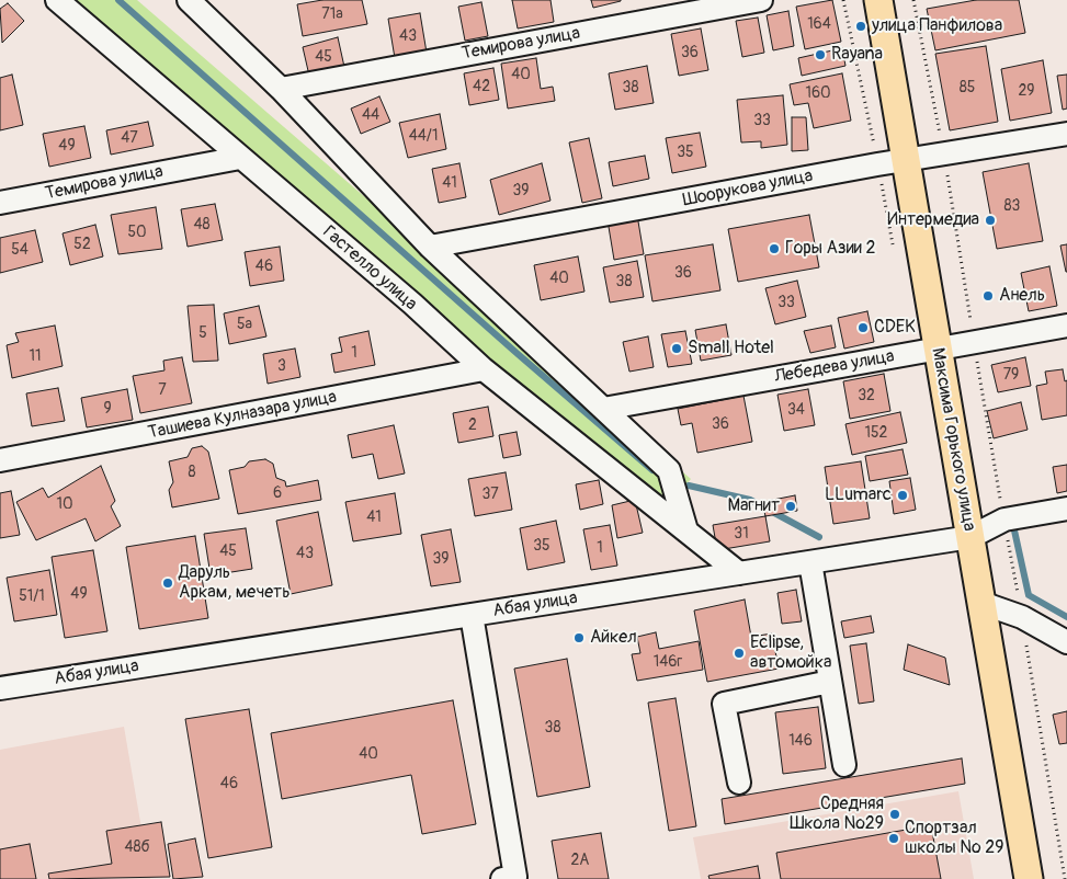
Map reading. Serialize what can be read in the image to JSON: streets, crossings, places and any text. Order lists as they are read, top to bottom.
{
  "streets": {
    "main road": ["Максима Горького улица"],
    "street": [
      "Темирова улица",
      "Шоорукова улица",
      "Гастелло улица",
      "Лебедева улица",
      "Ташиева Кулназара улица",
      "Абая улица"
    ]
  },
  "crossings": [
    ["Темирова улица", "Гастелло улица"],
    ["Шоорукова улица", "Максима Горького улица"],
    ["Гастелло улица", "Ташиева Кулназара улица"],
    ["Гастелло улица", "Абая улица"],
    ["Лебедева улица", "Максима Горького улица"],
    ["Максима Горького улица", "Абая улица"]
  ],
  "places": [
    "улица Панфилова",
    "Rayana",
    "Интермедиа",
    "Горы Азии 2",
    "Анель",
    "CDEK",
    "Small Hotel",
    "LLumarc",
    "Магнит",
    "Даруль Аркам, мечеть",
    "Айкел",
    "Eclipse, автомойка",
    "Средняя Школа №29",
    "Спортзал школы № 29"
  ],
  "house_numbers": [
    "71а",
    "164",
    "43",
    "36",
    "45",
    "40",
    "42",
    "38",
    "85",
    "29",
    "160",
    "44",
    "33",
    "44/1",
    "47",
    "49",
    "35",
    "41",
    "39",
    "83",
    "48",
    "50",
    "52",
    "54",
    "46",
    "36",
    "40",
    "38",
    "33",
    "5а",
    "5",
    "1",
    "11",
    "3",
    "79",
    "7",
    "32",
    "9",
    "34",
    "36",
    "2",
    "152",
    "8",
    "6",
    "37",
    "10",
    "41",
    "31",
    "35",
    "1",
    "45",
    "43",
    "39",
    "49",
    "51/1",
    "146г",
    "38",
    "146",
    "40",
    "46",
    "48б",
    "2А"
  ]
}
